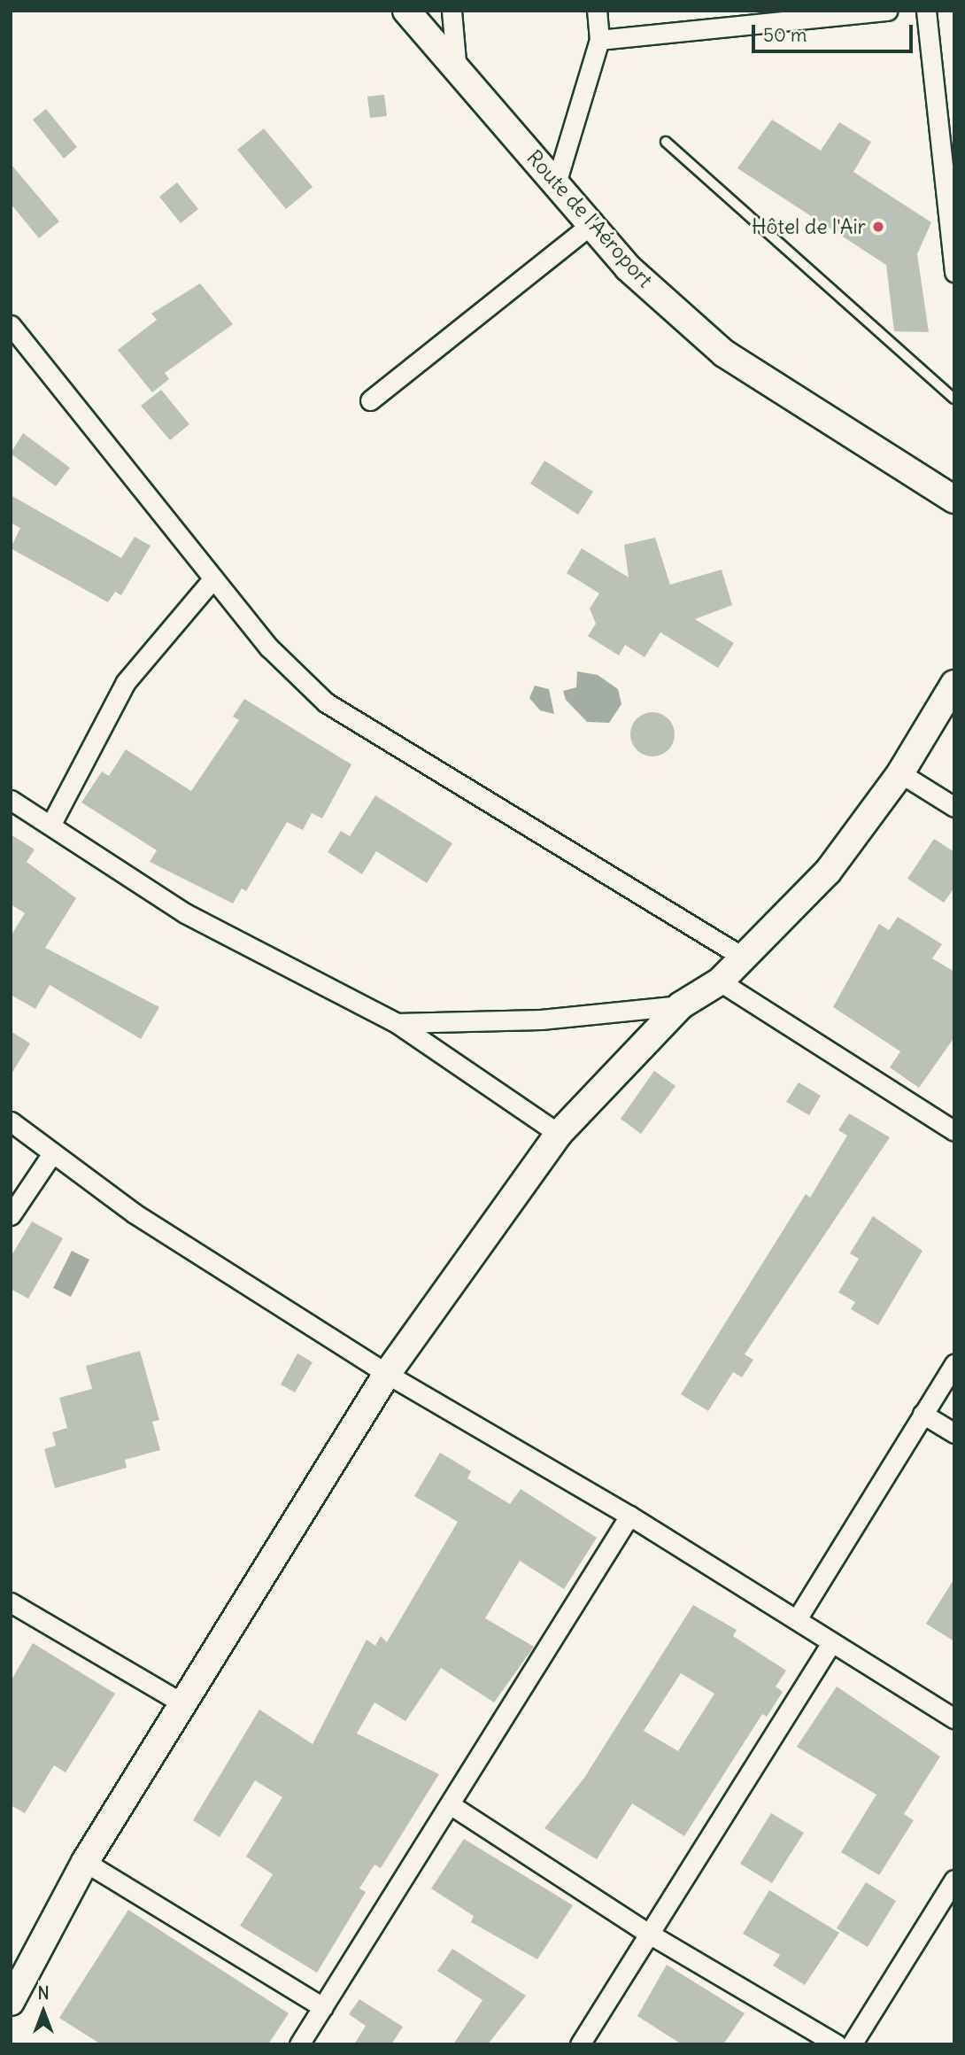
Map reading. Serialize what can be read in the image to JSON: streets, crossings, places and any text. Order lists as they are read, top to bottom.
{
  "streets": {
    "street": ["Route de l'Aéroport"]
  },
  "places": ["Hôtel de l'Air"],
  "scale_bar": "50 m",
  "north": "top"
}
